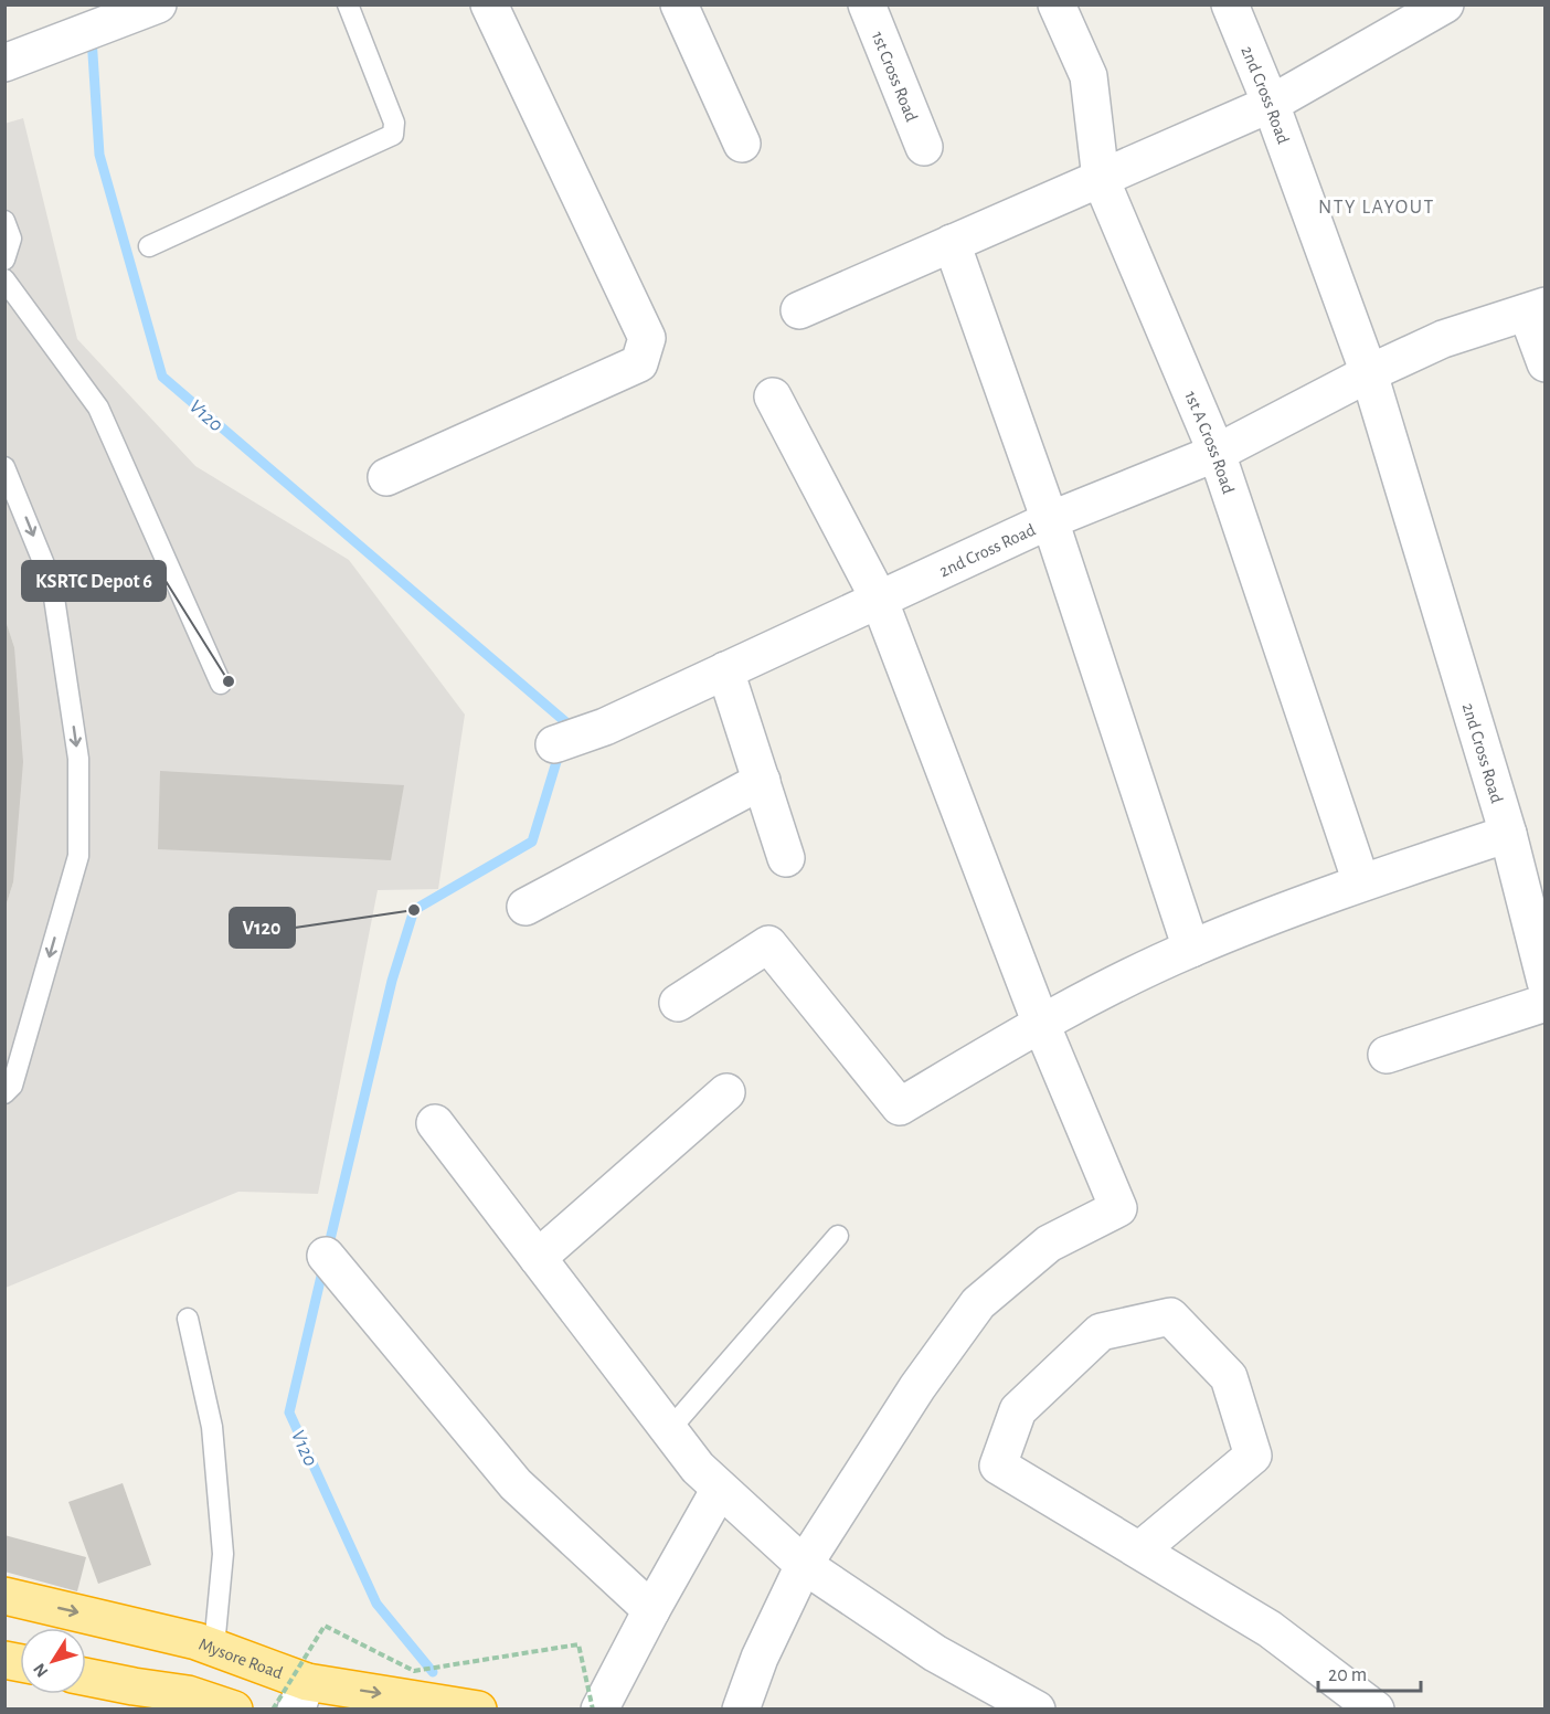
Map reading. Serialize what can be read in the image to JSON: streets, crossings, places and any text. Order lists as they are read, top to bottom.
{
  "streets": {
    "highway": ["Mysore Road"],
    "street": ["1st Cross Road", "2nd Cross Road", "1st A Cross Road"]
  },
  "crossings": [
    ["2nd Cross Road", "1st A Cross Road"]
  ],
  "one_way": ["Mysore Road"],
  "districts": ["NTY LAYOUT"],
  "water": ["V120"],
  "places": ["KSRTC Depot 6", "V120"],
  "scale_bar": "20 m",
  "north": "bottom left"
}
